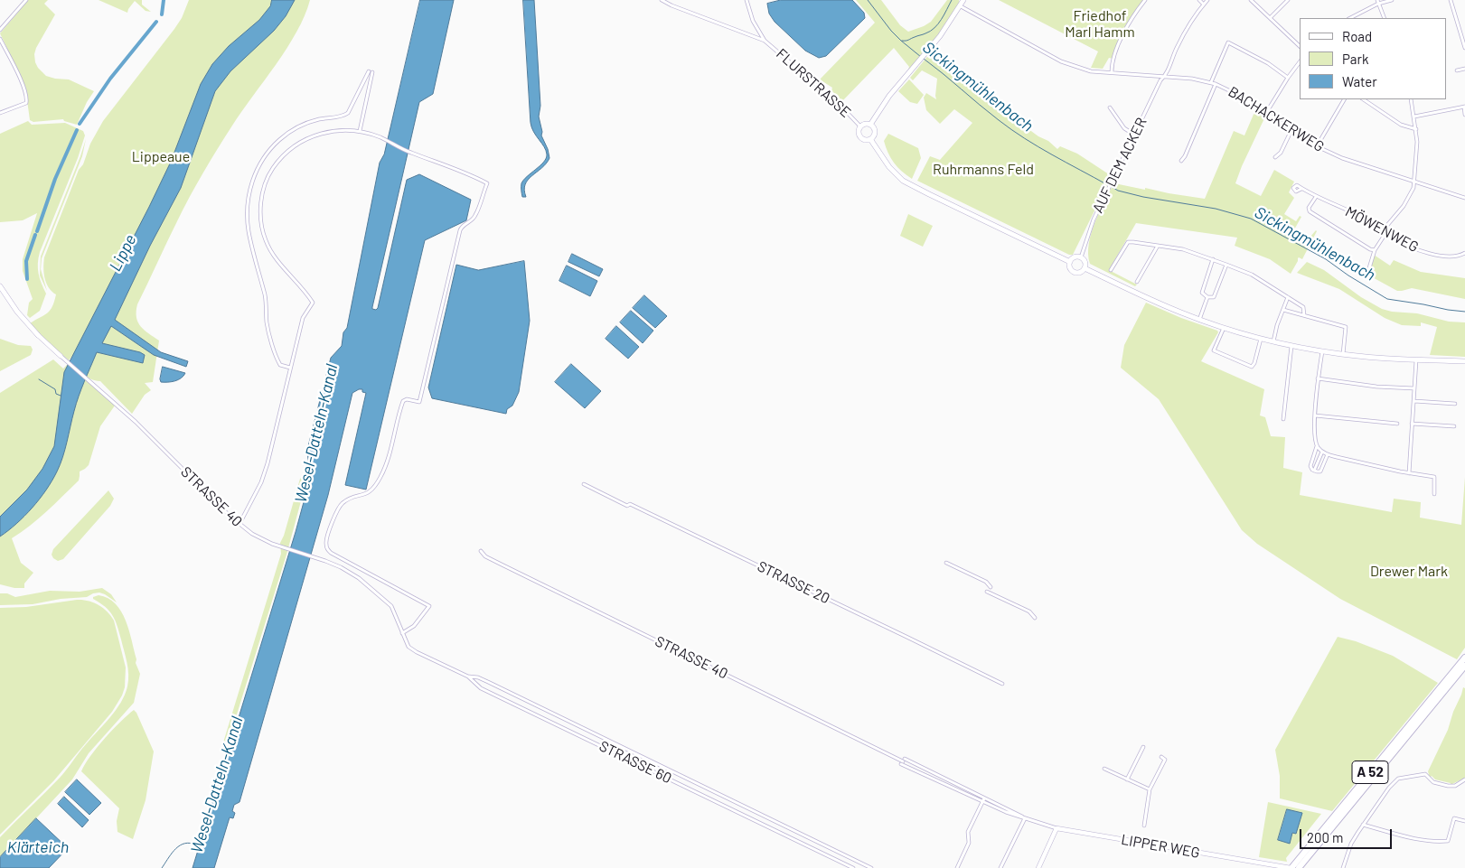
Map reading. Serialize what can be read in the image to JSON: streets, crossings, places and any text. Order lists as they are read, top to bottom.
{
  "streets": {
    "highway": ["A 52"],
    "street": [
      "FLURSTRASSE",
      "BACHACKERWEG",
      "AUF DEM ACKER",
      "MÖWENWEG",
      "STRASSE 40",
      "STRASSE 20",
      "STRASSE 60",
      "LIPPER WEG"
    ]
  },
  "crossings": [
    ["BACHACKERWEG", "AUF DEM ACKER"],
    ["STRASSE 40", "STRASSE 60"],
    ["A 52", "LIPPER WEG"]
  ],
  "water": [
    "Sickingmühlenbach",
    "Lippe",
    "Wesel-Datteln-Kanal",
    "Klärteich"
  ],
  "parks": [
    "Friedhof Marl Hamm",
    "Lippeaue",
    "Ruhrmanns Feld",
    "Drewer Mark"
  ],
  "legend": ["Road", "Park", "Water"],
  "scale_bar": "200 m"
}
